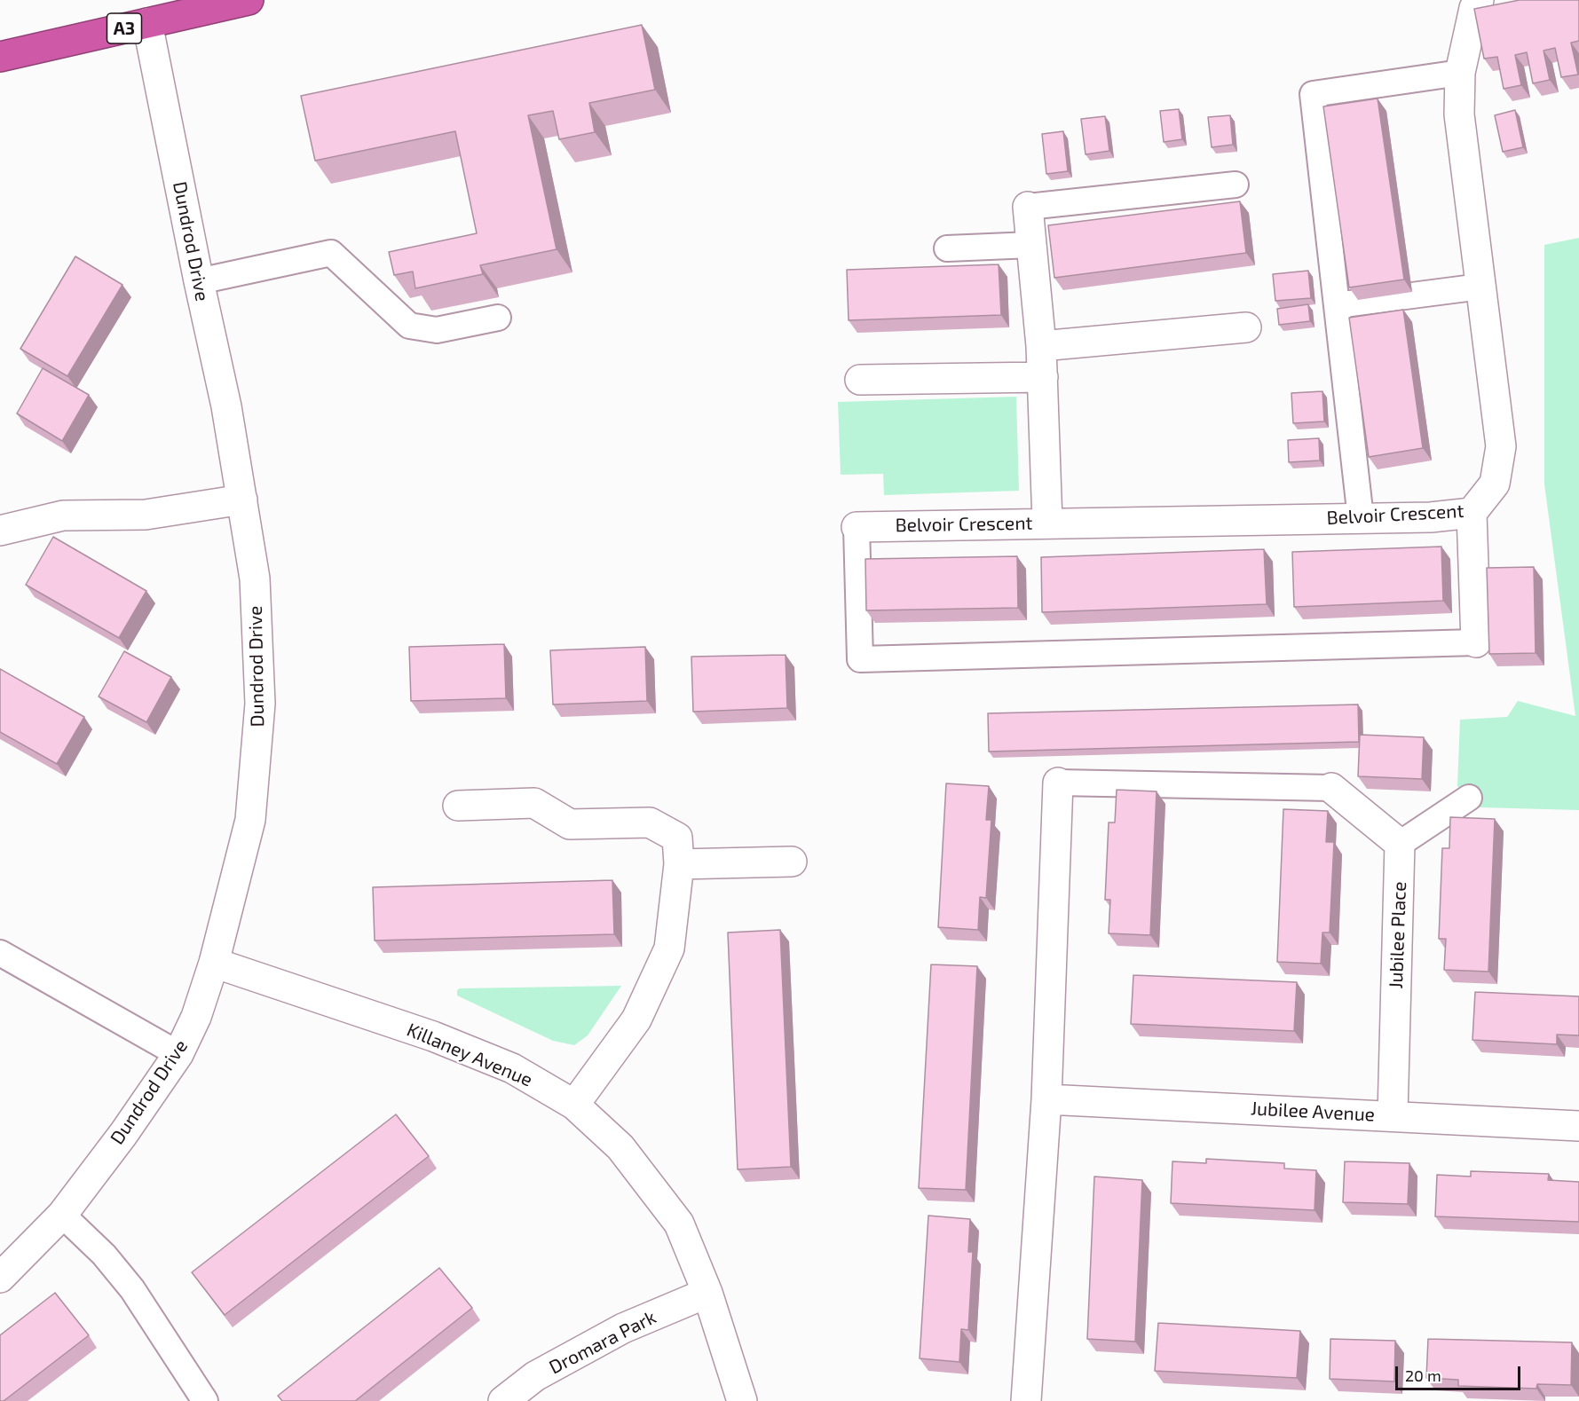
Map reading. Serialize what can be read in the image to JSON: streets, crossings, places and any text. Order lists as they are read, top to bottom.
{
  "streets": {
    "highway": ["A3"],
    "street": [
      "Dundrod Drive",
      "Belvoir Crescent",
      "Jubilee Place",
      "Killaney Avenue",
      "Jubilee Avenue",
      "Dromara Park"
    ]
  },
  "crossings": [
    ["A3", "Dundrod Drive"],
    ["Dundrod Drive", "Killaney Avenue"],
    ["Jubilee Place", "Jubilee Avenue"],
    ["Killaney Avenue", "Dromara Park"]
  ],
  "scale_bar": "20 m"
}
